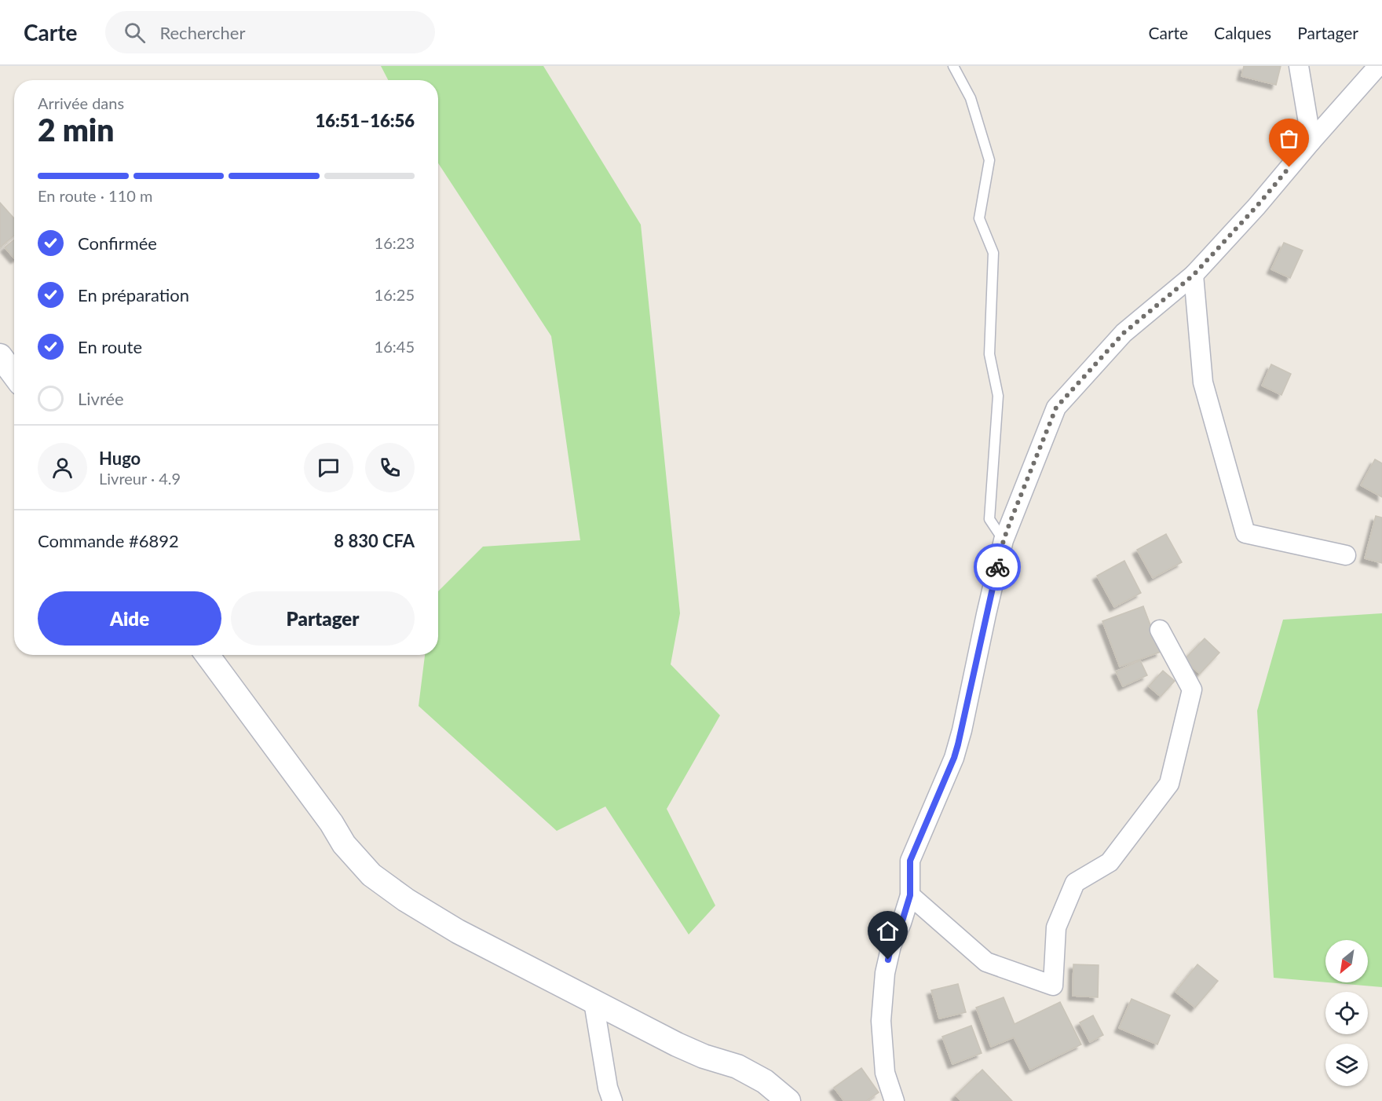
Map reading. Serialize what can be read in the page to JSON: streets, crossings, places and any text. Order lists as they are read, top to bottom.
{
  "north": "bottom left",
  "page": {
    "header": "Carte",
    "search": "Rechercher",
    "nav": ["Carte", "Calques", "Partager"],
    "heading": ["2 min", "Arrivée dans", "16:51–16:56"],
    "panel": [
      "Hugo",
      "Livreur · 4.9",
      "Commande #6892",
      "8 830 CFA"
    ],
    "bar": "En route · 110 m",
    "list": [
      ["Confirmée", "16:23"],
      ["En préparation", "16:25"],
      ["En route", "16:45"],
      "Livrée"
    ],
    "buttons": ["Aide", "Partager"]
  }
}
